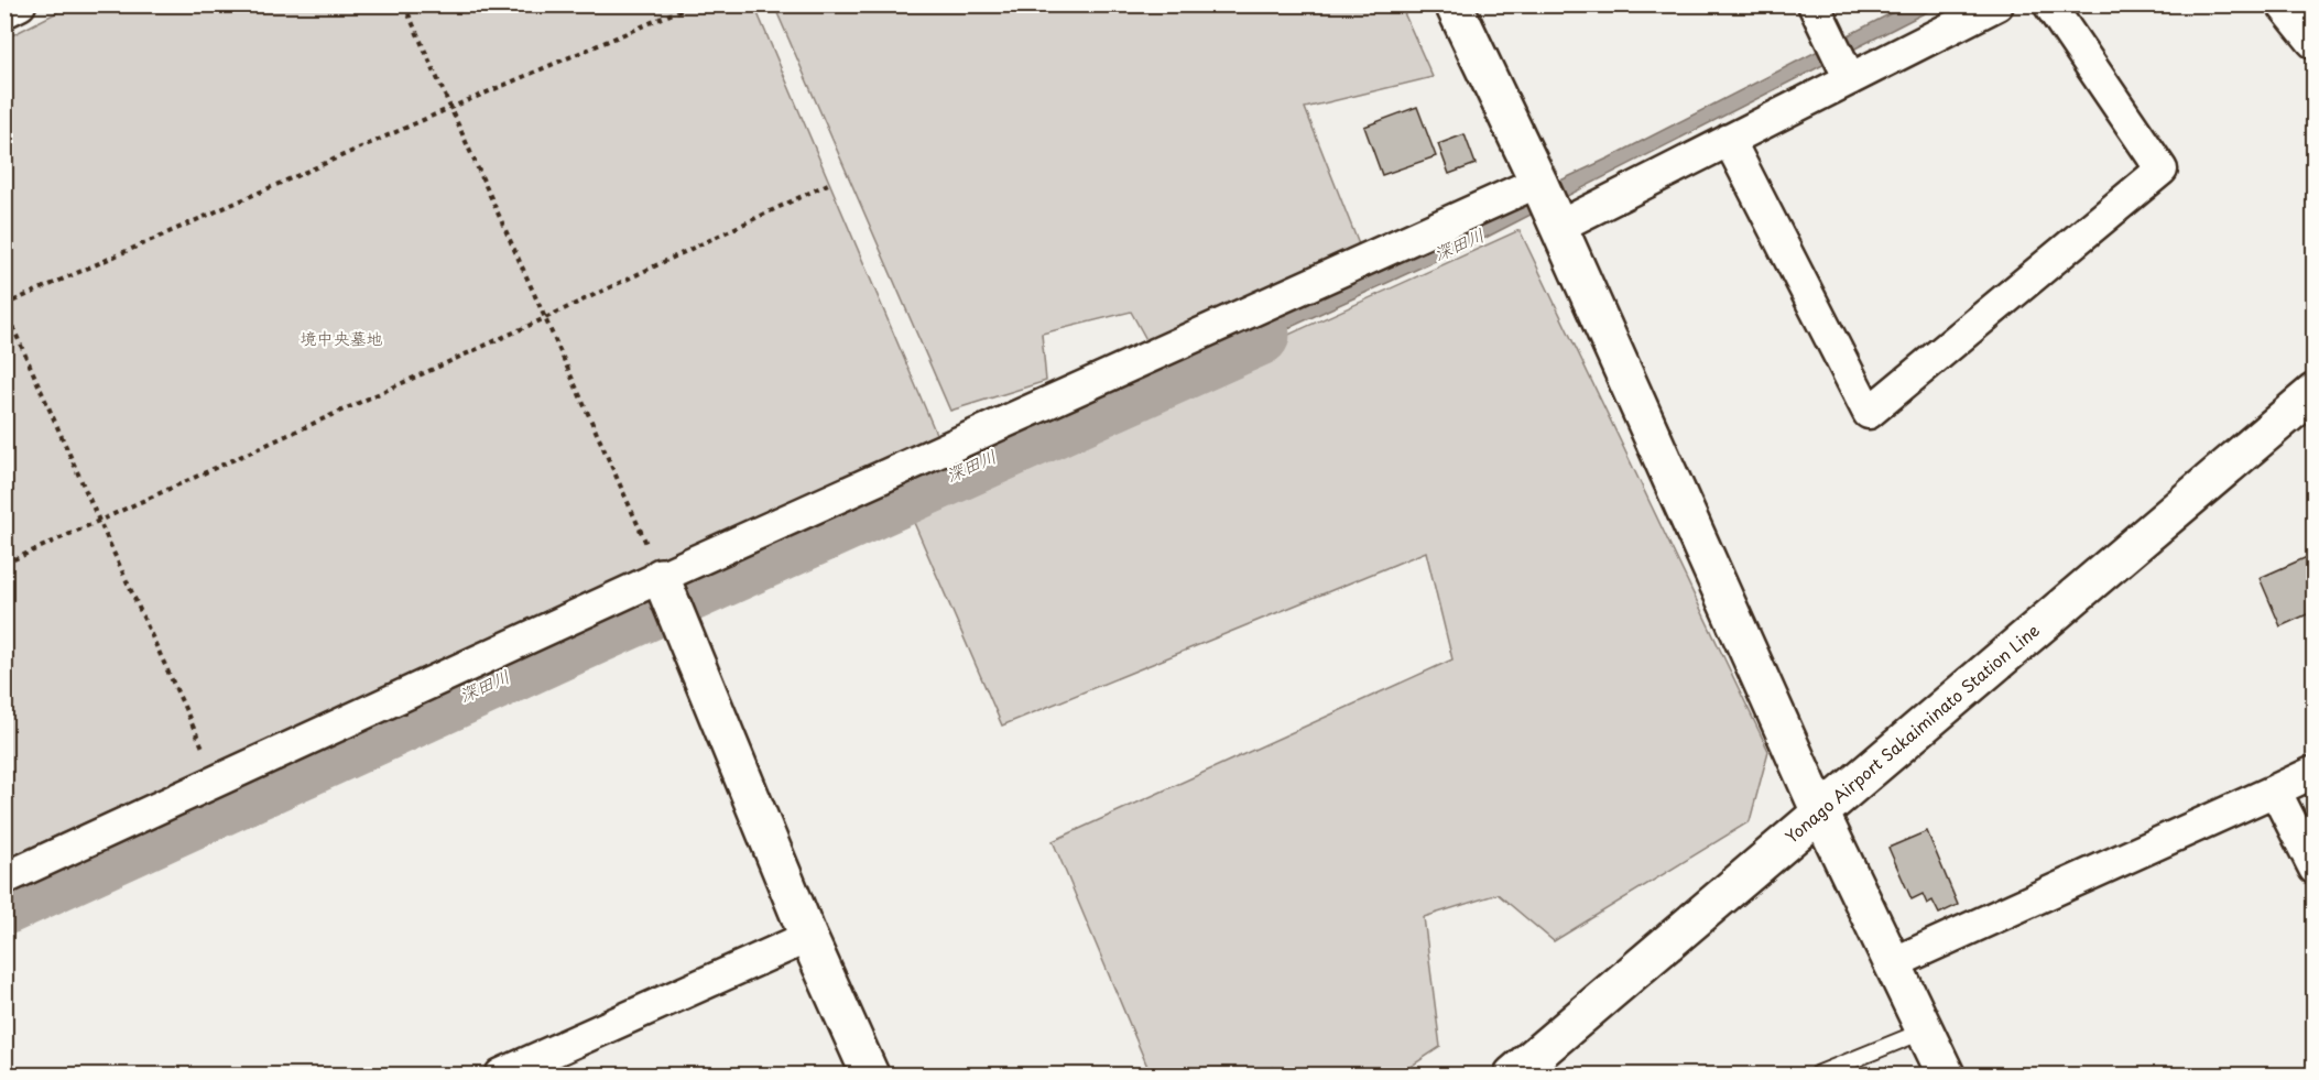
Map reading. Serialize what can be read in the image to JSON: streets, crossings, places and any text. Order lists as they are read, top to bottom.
{
  "streets": {
    "street": ["Yonago Airport Sakaiminato Station Line"]
  },
  "water": ["深田川"],
  "parks": ["境中央墓地"]
}
